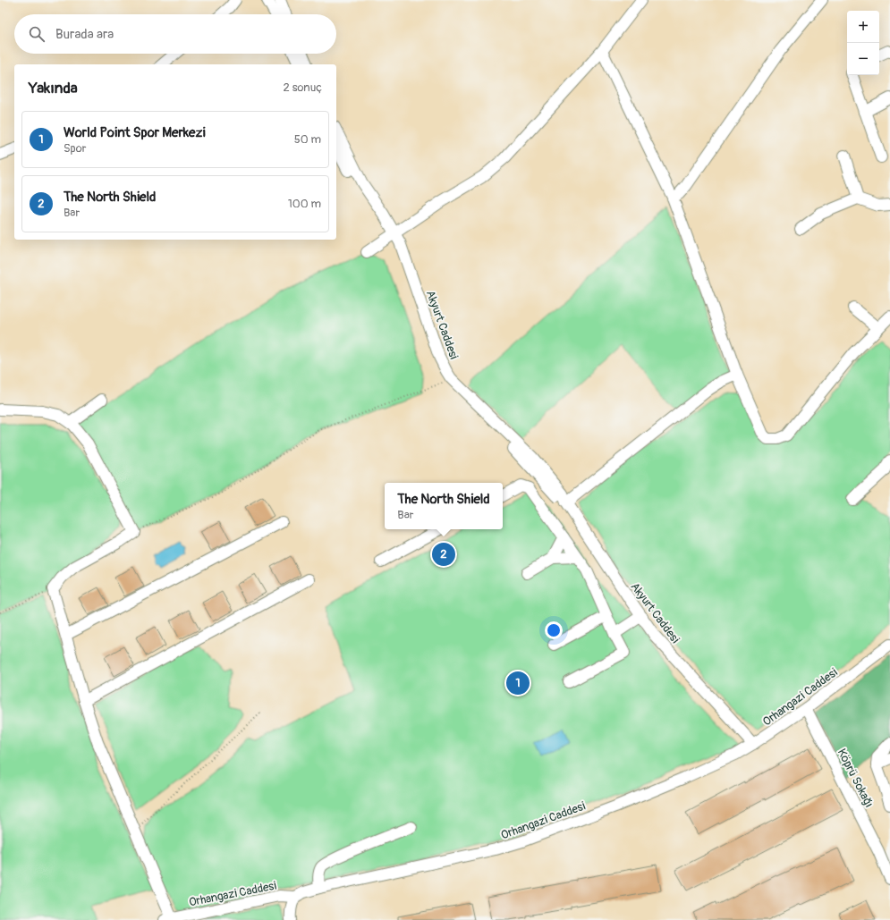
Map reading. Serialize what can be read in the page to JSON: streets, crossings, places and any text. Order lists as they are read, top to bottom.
{
  "streets": {
    "street": ["Akyurt Caddesi", "Orhangazi Caddesi", "Köprü Sokağı"]
  },
  "crossings": [
    ["Akyurt Caddesi", "Orhangazi Caddesi"],
    ["Orhangazi Caddesi", "Köprü Sokağı"]
  ],
  "page": {
    "map_buttons": ["+", "−"],
    "search": "Burada ara",
    "heading": ["Yakında", "2 sonuç"],
    "list": [
      {
        "mark": "1",
        "name": "World Point Spor Merkezi",
        "note": "Spor",
        "value": "50 m"
      },
      {
        "mark": "2",
        "name": "The North Shield",
        "note": "Bar",
        "value": "100 m"
      }
    ],
    "popup": ["The North Shield", "Bar"],
    "pins": ["2", "1"]
  }
}
